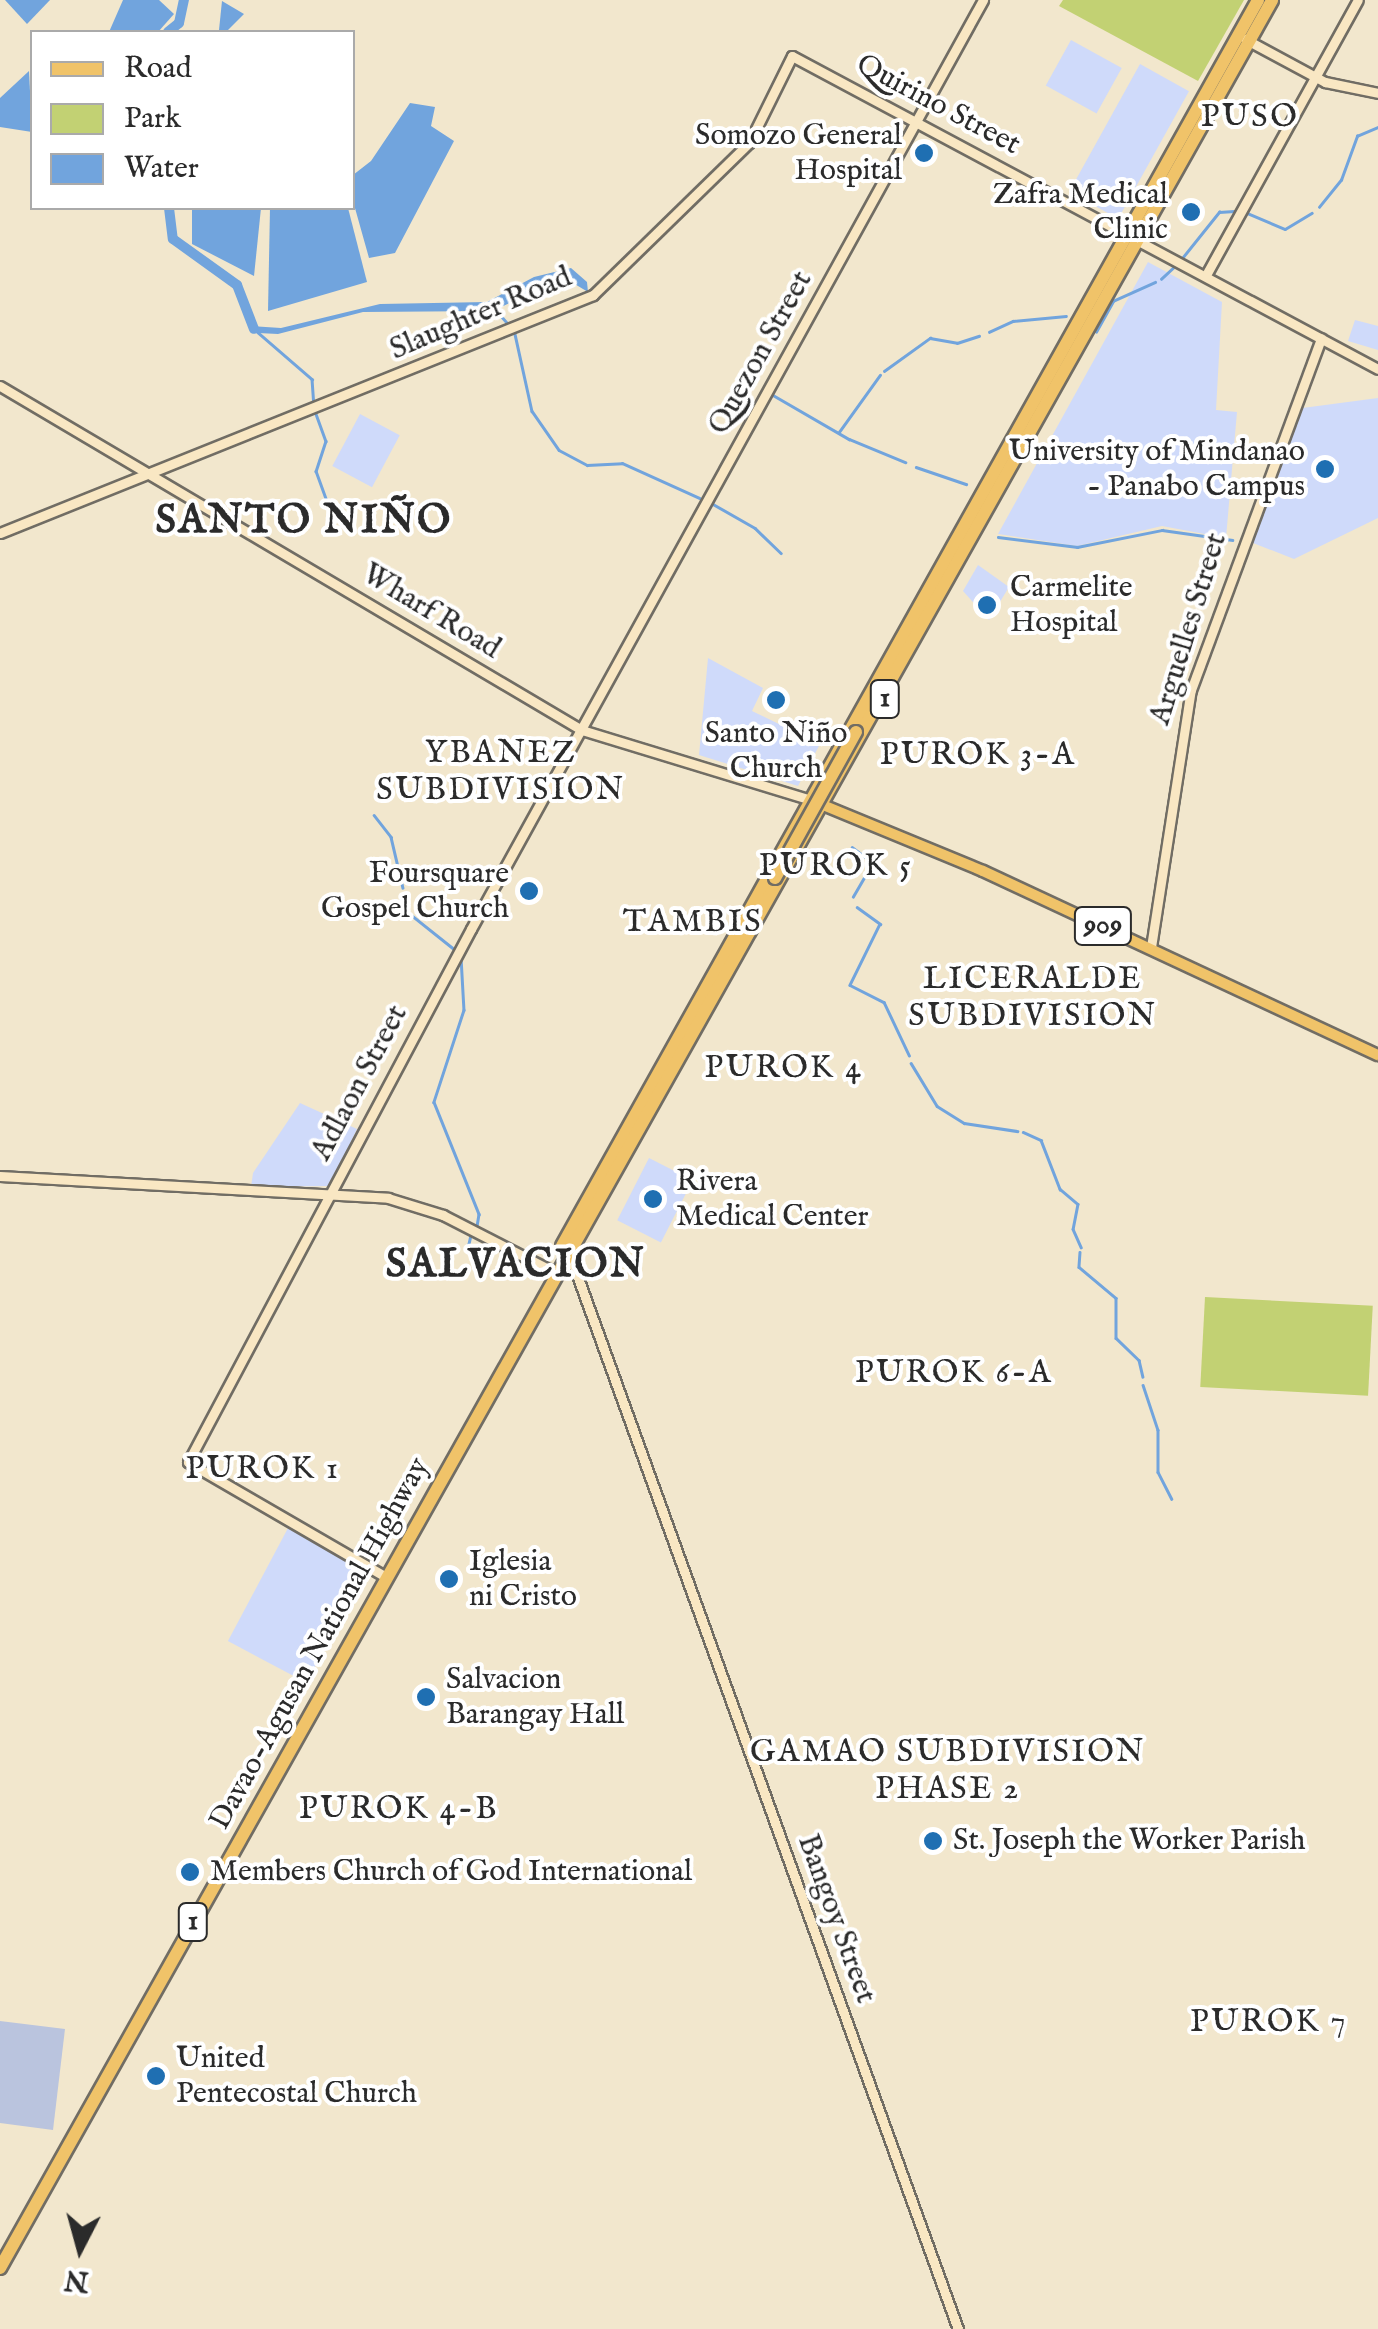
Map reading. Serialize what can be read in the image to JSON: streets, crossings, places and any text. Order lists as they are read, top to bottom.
{
  "streets": {
    "highway": ["1", "Davao-Agusan National Highway"],
    "main road": ["909"],
    "street": [
      "Quirino Street",
      "Slaughter Road",
      "Quezon Street",
      "Wharf Road",
      "Arguelles Street",
      "Adlaon Street",
      "Bangoy Street"
    ]
  },
  "crossings": [
    ["Quirino Street", "Slaughter Road"],
    ["Quirino Street", "Quezon Street"],
    ["Quirino Street", "Arguelles Street"],
    ["Quirino Street", "Davao-Agusan National Highway"],
    ["Slaughter Road", "Wharf Road"],
    ["Quezon Street", "Wharf Road"],
    ["Quezon Street", "Adlaon Street"],
    ["Wharf Road", "909"],
    ["Wharf Road", "Adlaon Street"],
    ["Wharf Road", "Davao-Agusan National Highway"],
    ["Arguelles Street", "909"],
    ["909", "Davao-Agusan National Highway"],
    ["Adlaon Street", "Davao-Agusan National Highway"],
    ["Davao-Agusan National Highway", "Bangoy Street"]
  ],
  "districts": [
    "PUSO",
    "SANTO NIÑO",
    "YBANEZ SUBDIVISION",
    "PUROK 3-A",
    "PUROK 5",
    "TAMBIS",
    "LICERALDE SUBDIVISION",
    "PUROK 4",
    "SALVACION",
    "PUROK 6-A",
    "PUROK 1",
    "GAMAO SUBDIVISION PHASE 2",
    "PUROK 4-B",
    "PUROK 7"
  ],
  "places": [
    "Somozo General Hospital",
    "Zafra Medical Clinic",
    "University of Mindanao - Panabo Campus",
    "Carmelite Hospital",
    "Santo Niño Church",
    "Foursquare Gospel Church",
    "Rivera Medical Center",
    "Iglesia ni Cristo",
    "Salvacion Barangay Hall",
    "St. Joseph the Worker Parish",
    "Members Church of God International",
    "United Pentecostal Church"
  ],
  "legend": ["Road", "Park", "Water"],
  "north": "bottom"
}
